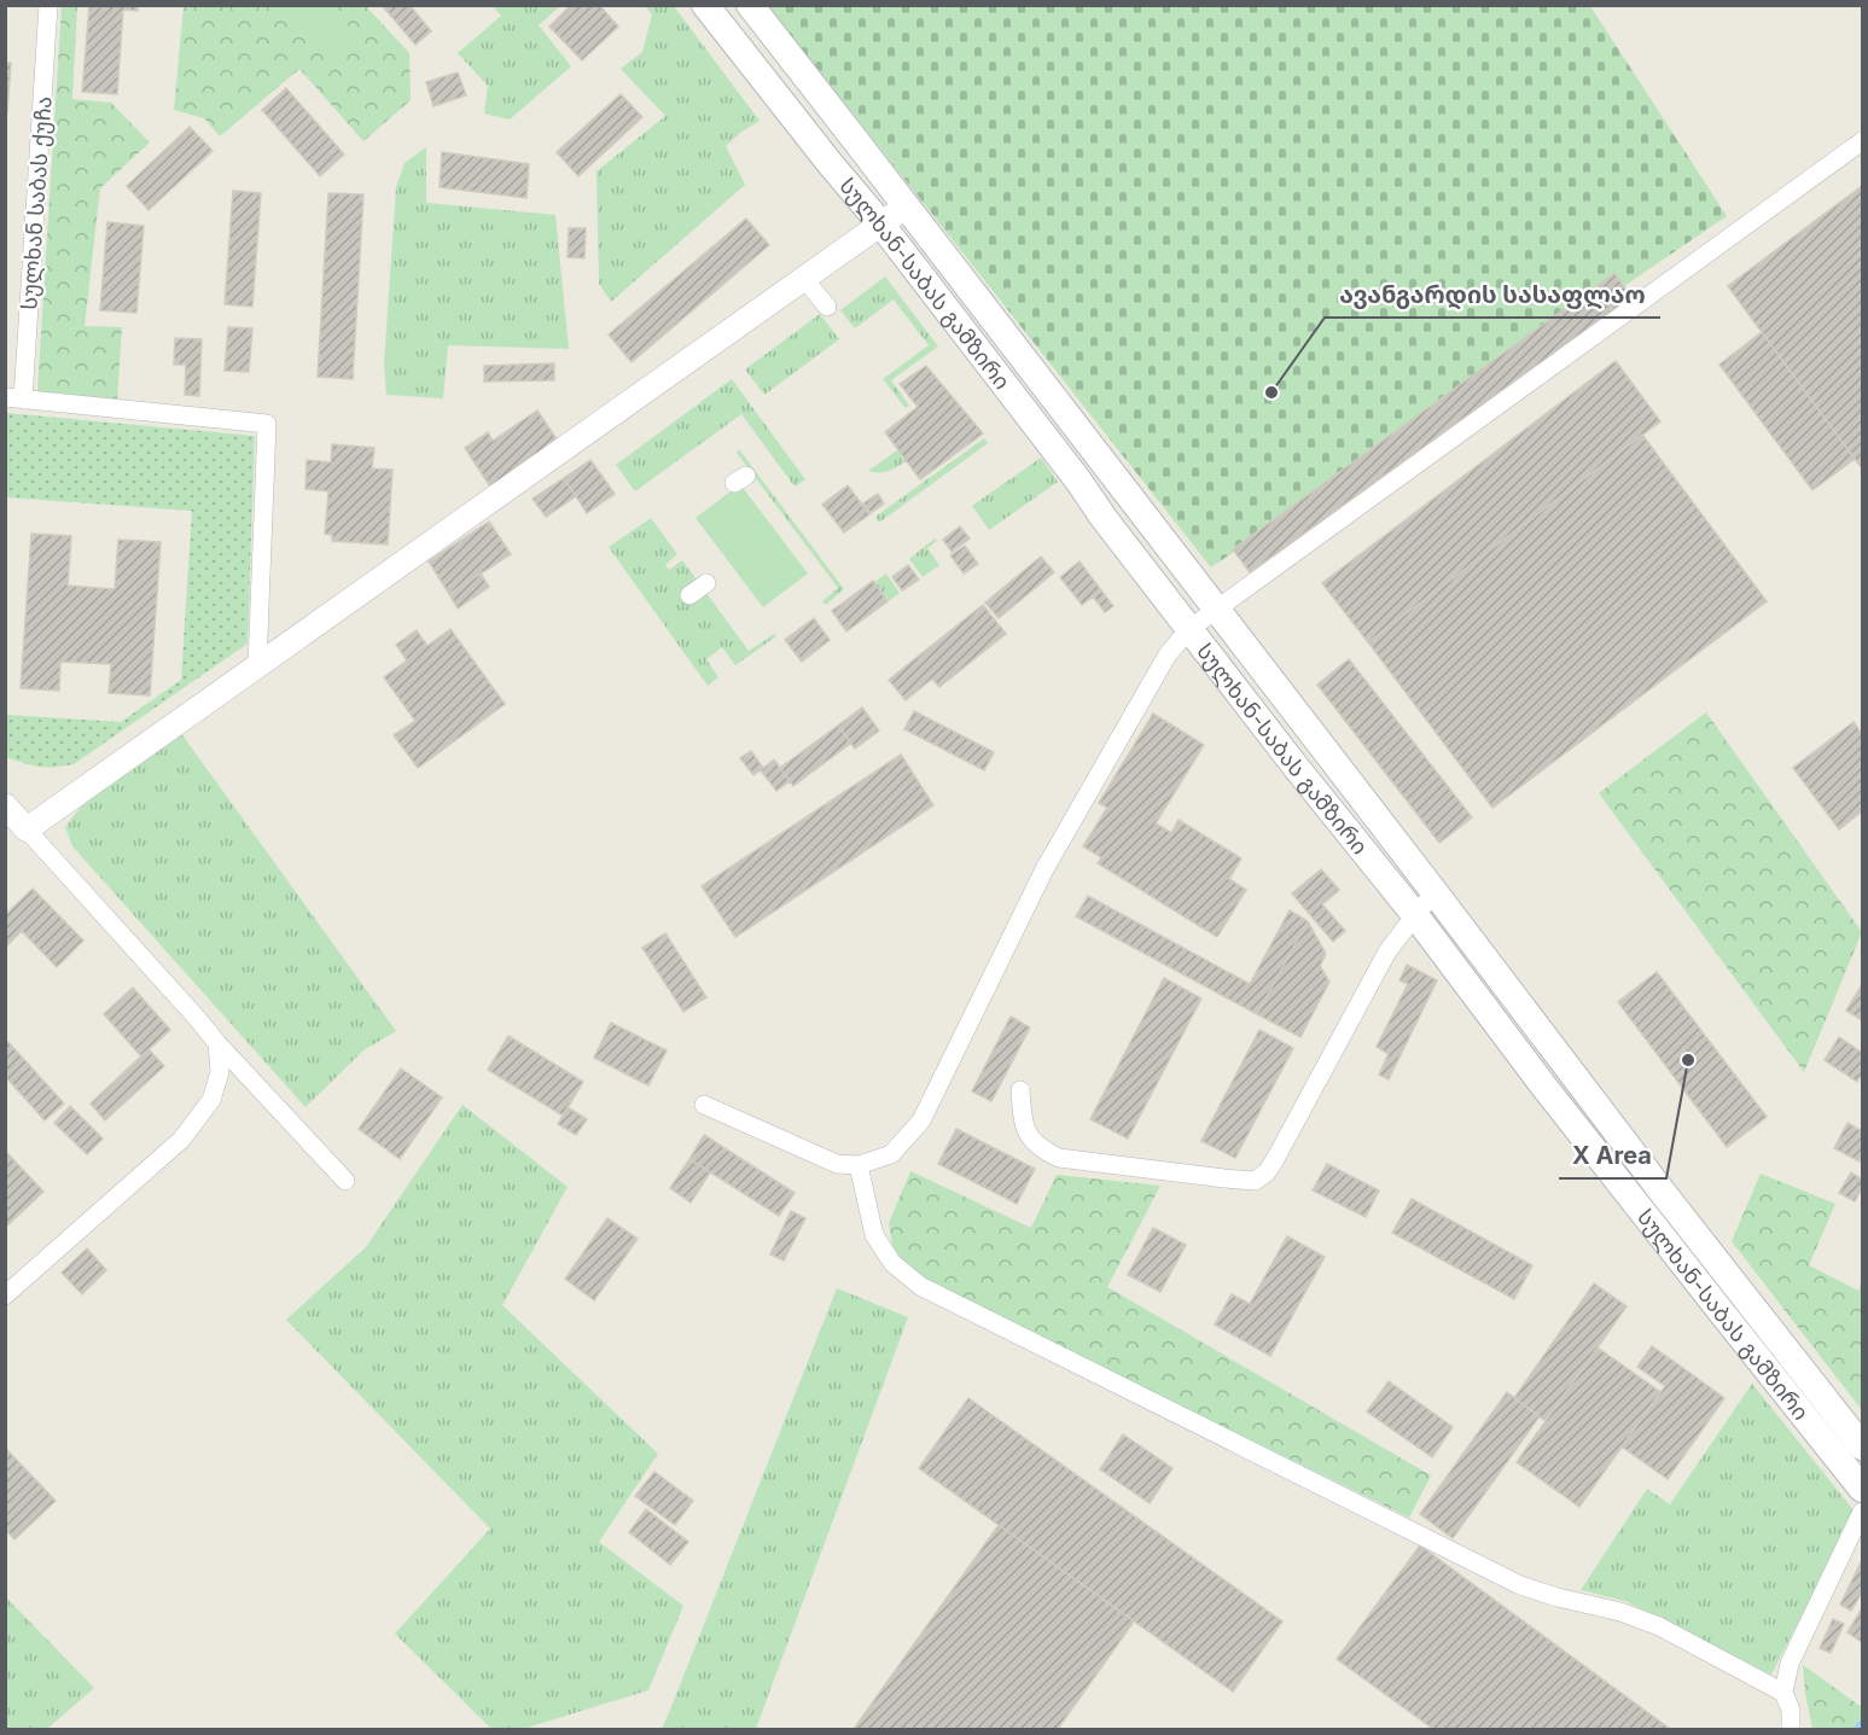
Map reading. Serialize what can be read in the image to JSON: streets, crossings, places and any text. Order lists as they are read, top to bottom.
{
  "streets": {
    "main road": ["სულხან-საბას გამზირი"],
    "street": ["სულხან საბას ქუჩა"]
  },
  "places": ["ავანგარდის სასაფლაო", "X Area"]
}
